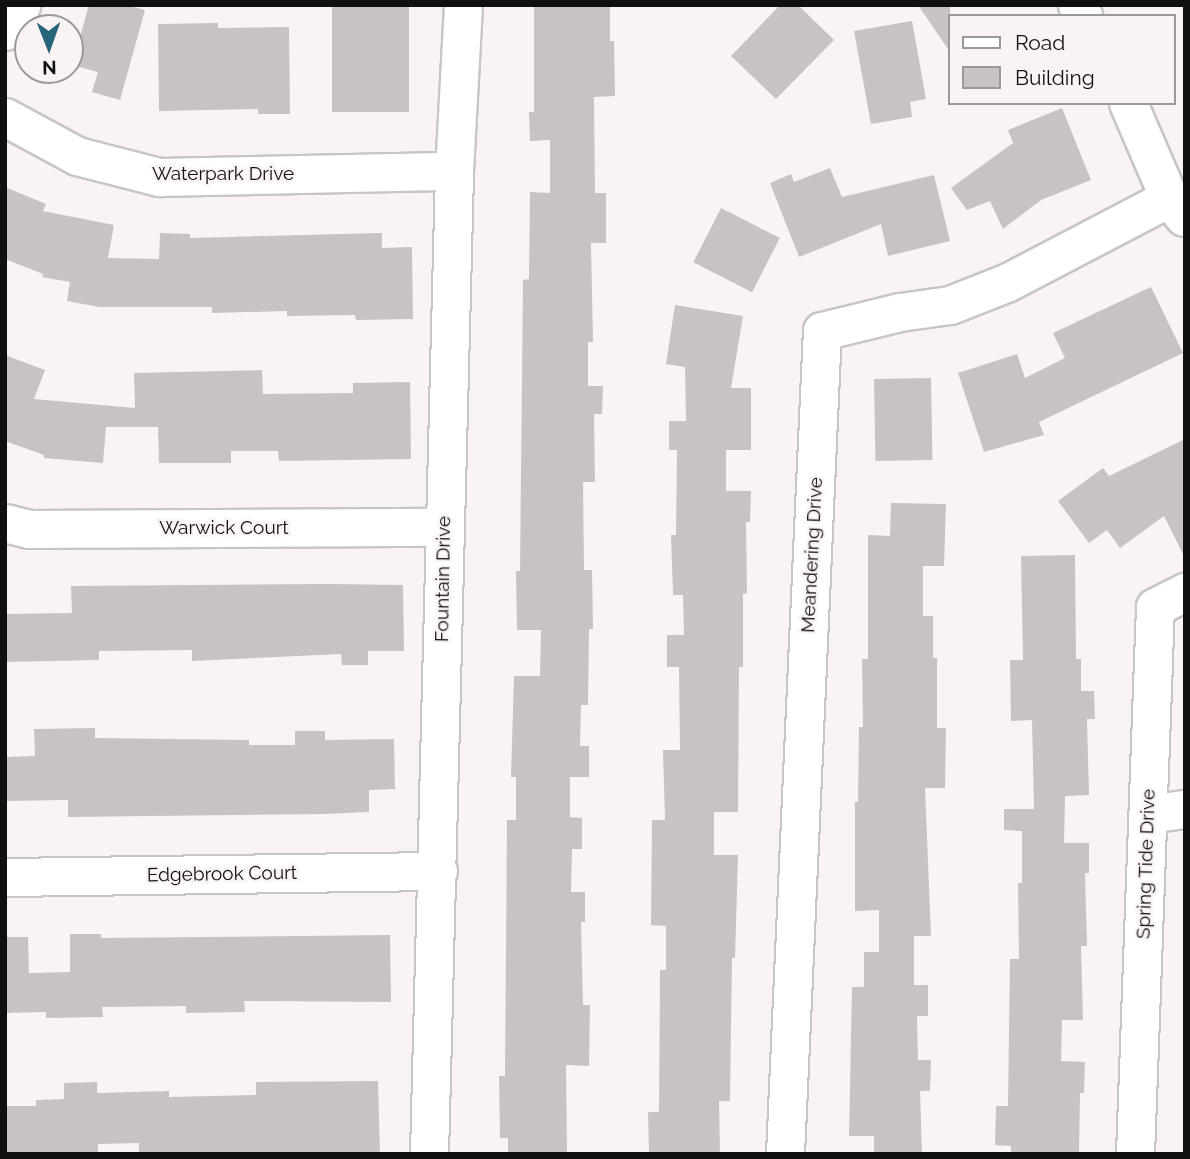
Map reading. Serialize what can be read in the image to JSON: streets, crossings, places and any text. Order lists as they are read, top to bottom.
{
  "streets": {
    "street": [
      "Waterpark Drive",
      "Warwick Court",
      "Meandering Drive",
      "Fountain Drive",
      "Spring Tide Drive",
      "Edgebrook Court"
    ]
  },
  "crossings": [
    ["Waterpark Drive", "Fountain Drive"],
    ["Warwick Court", "Fountain Drive"],
    ["Fountain Drive", "Edgebrook Court"]
  ],
  "legend": ["Road", "Building"],
  "north": "bottom"
}
